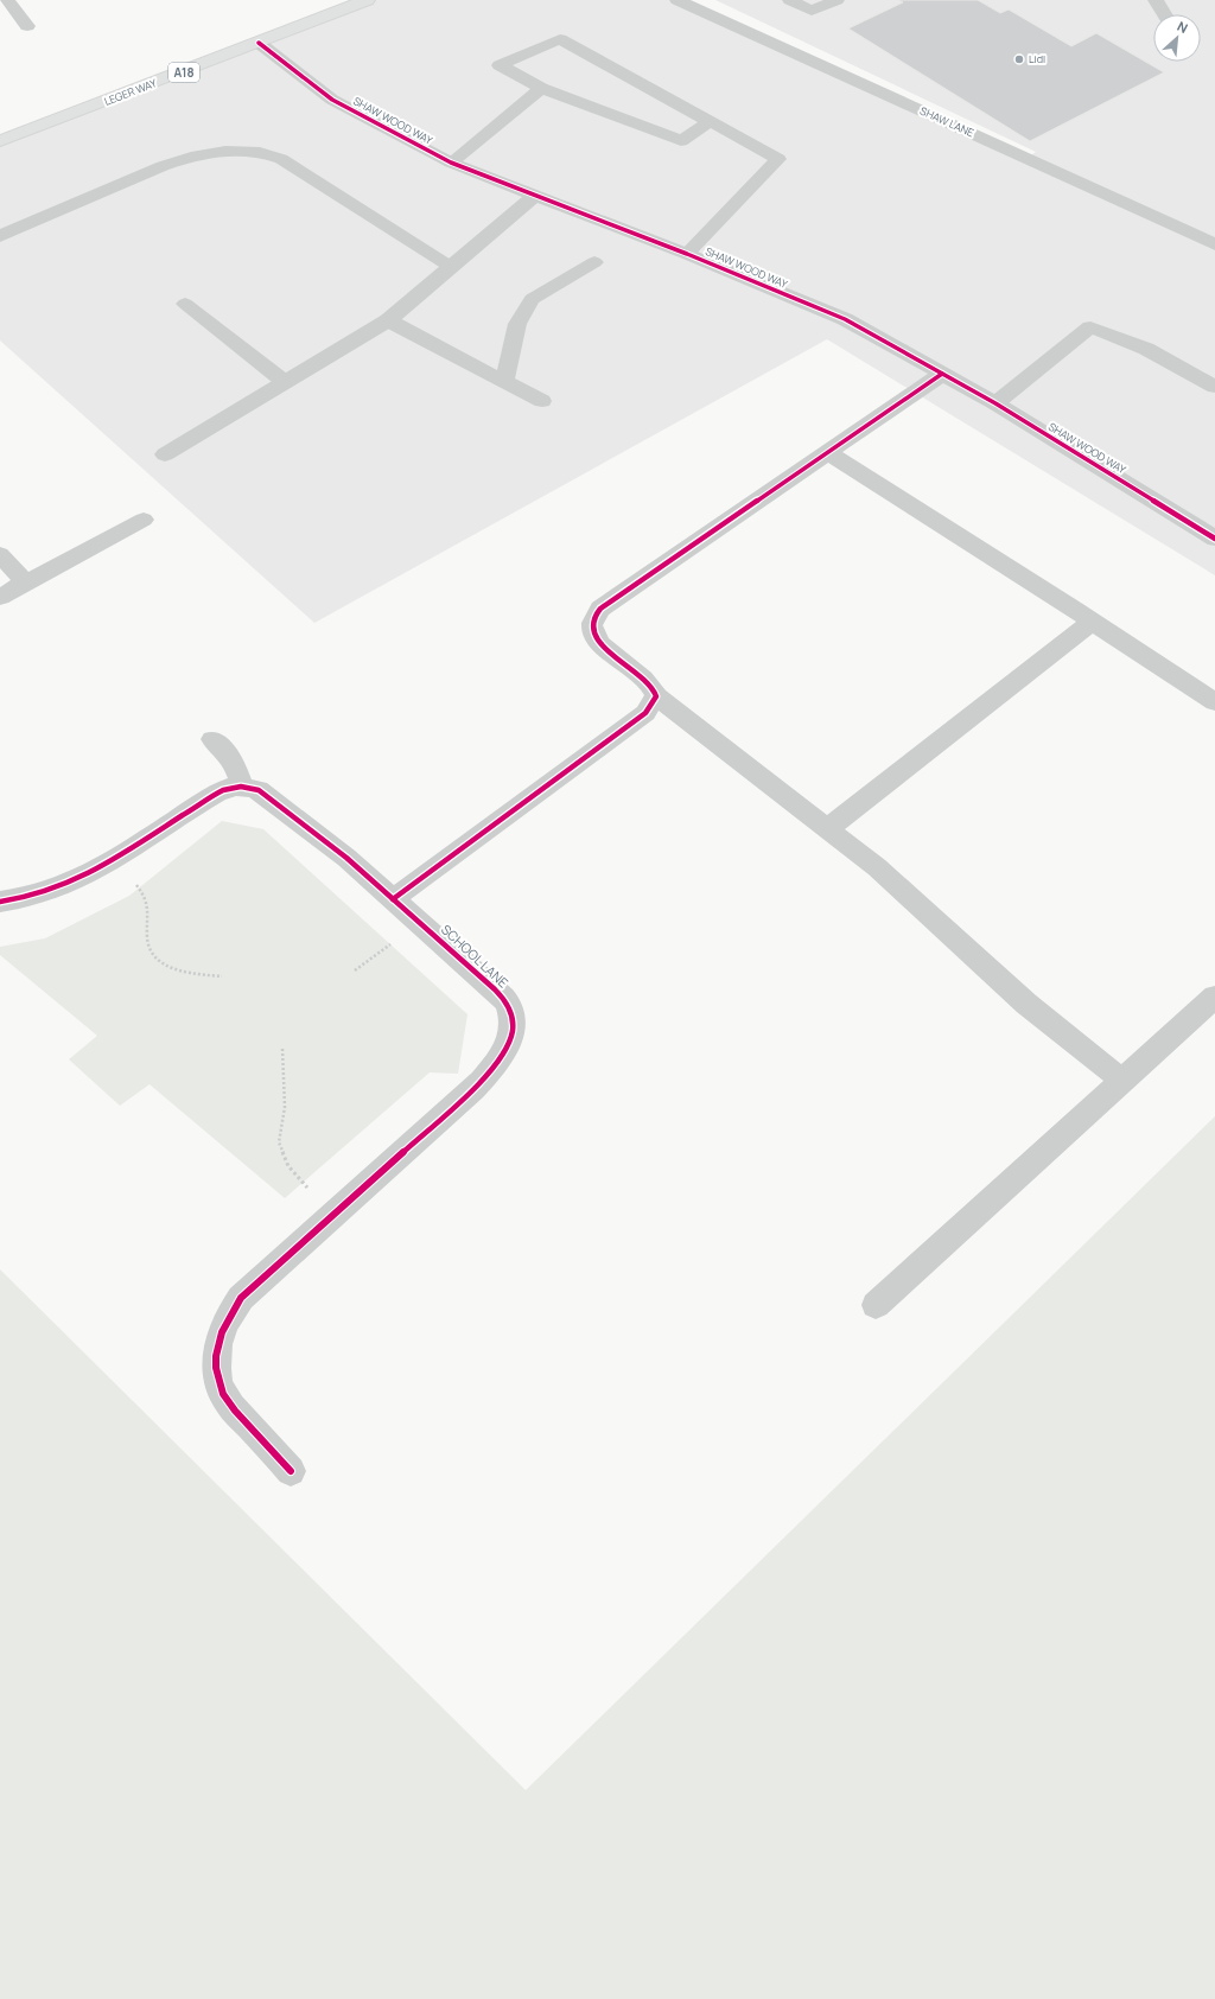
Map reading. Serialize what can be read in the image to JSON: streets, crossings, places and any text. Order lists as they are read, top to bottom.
{
  "streets": {
    "highway": ["A18", "LEGER WAY"],
    "street": ["SHAW WOOD WAY", "SHAW LANE", "SCHOOL LANE"]
  },
  "crossings": [
    ["LEGER WAY", "SHAW WOOD WAY"]
  ],
  "places": ["Lidl"],
  "north": "top right"
}
